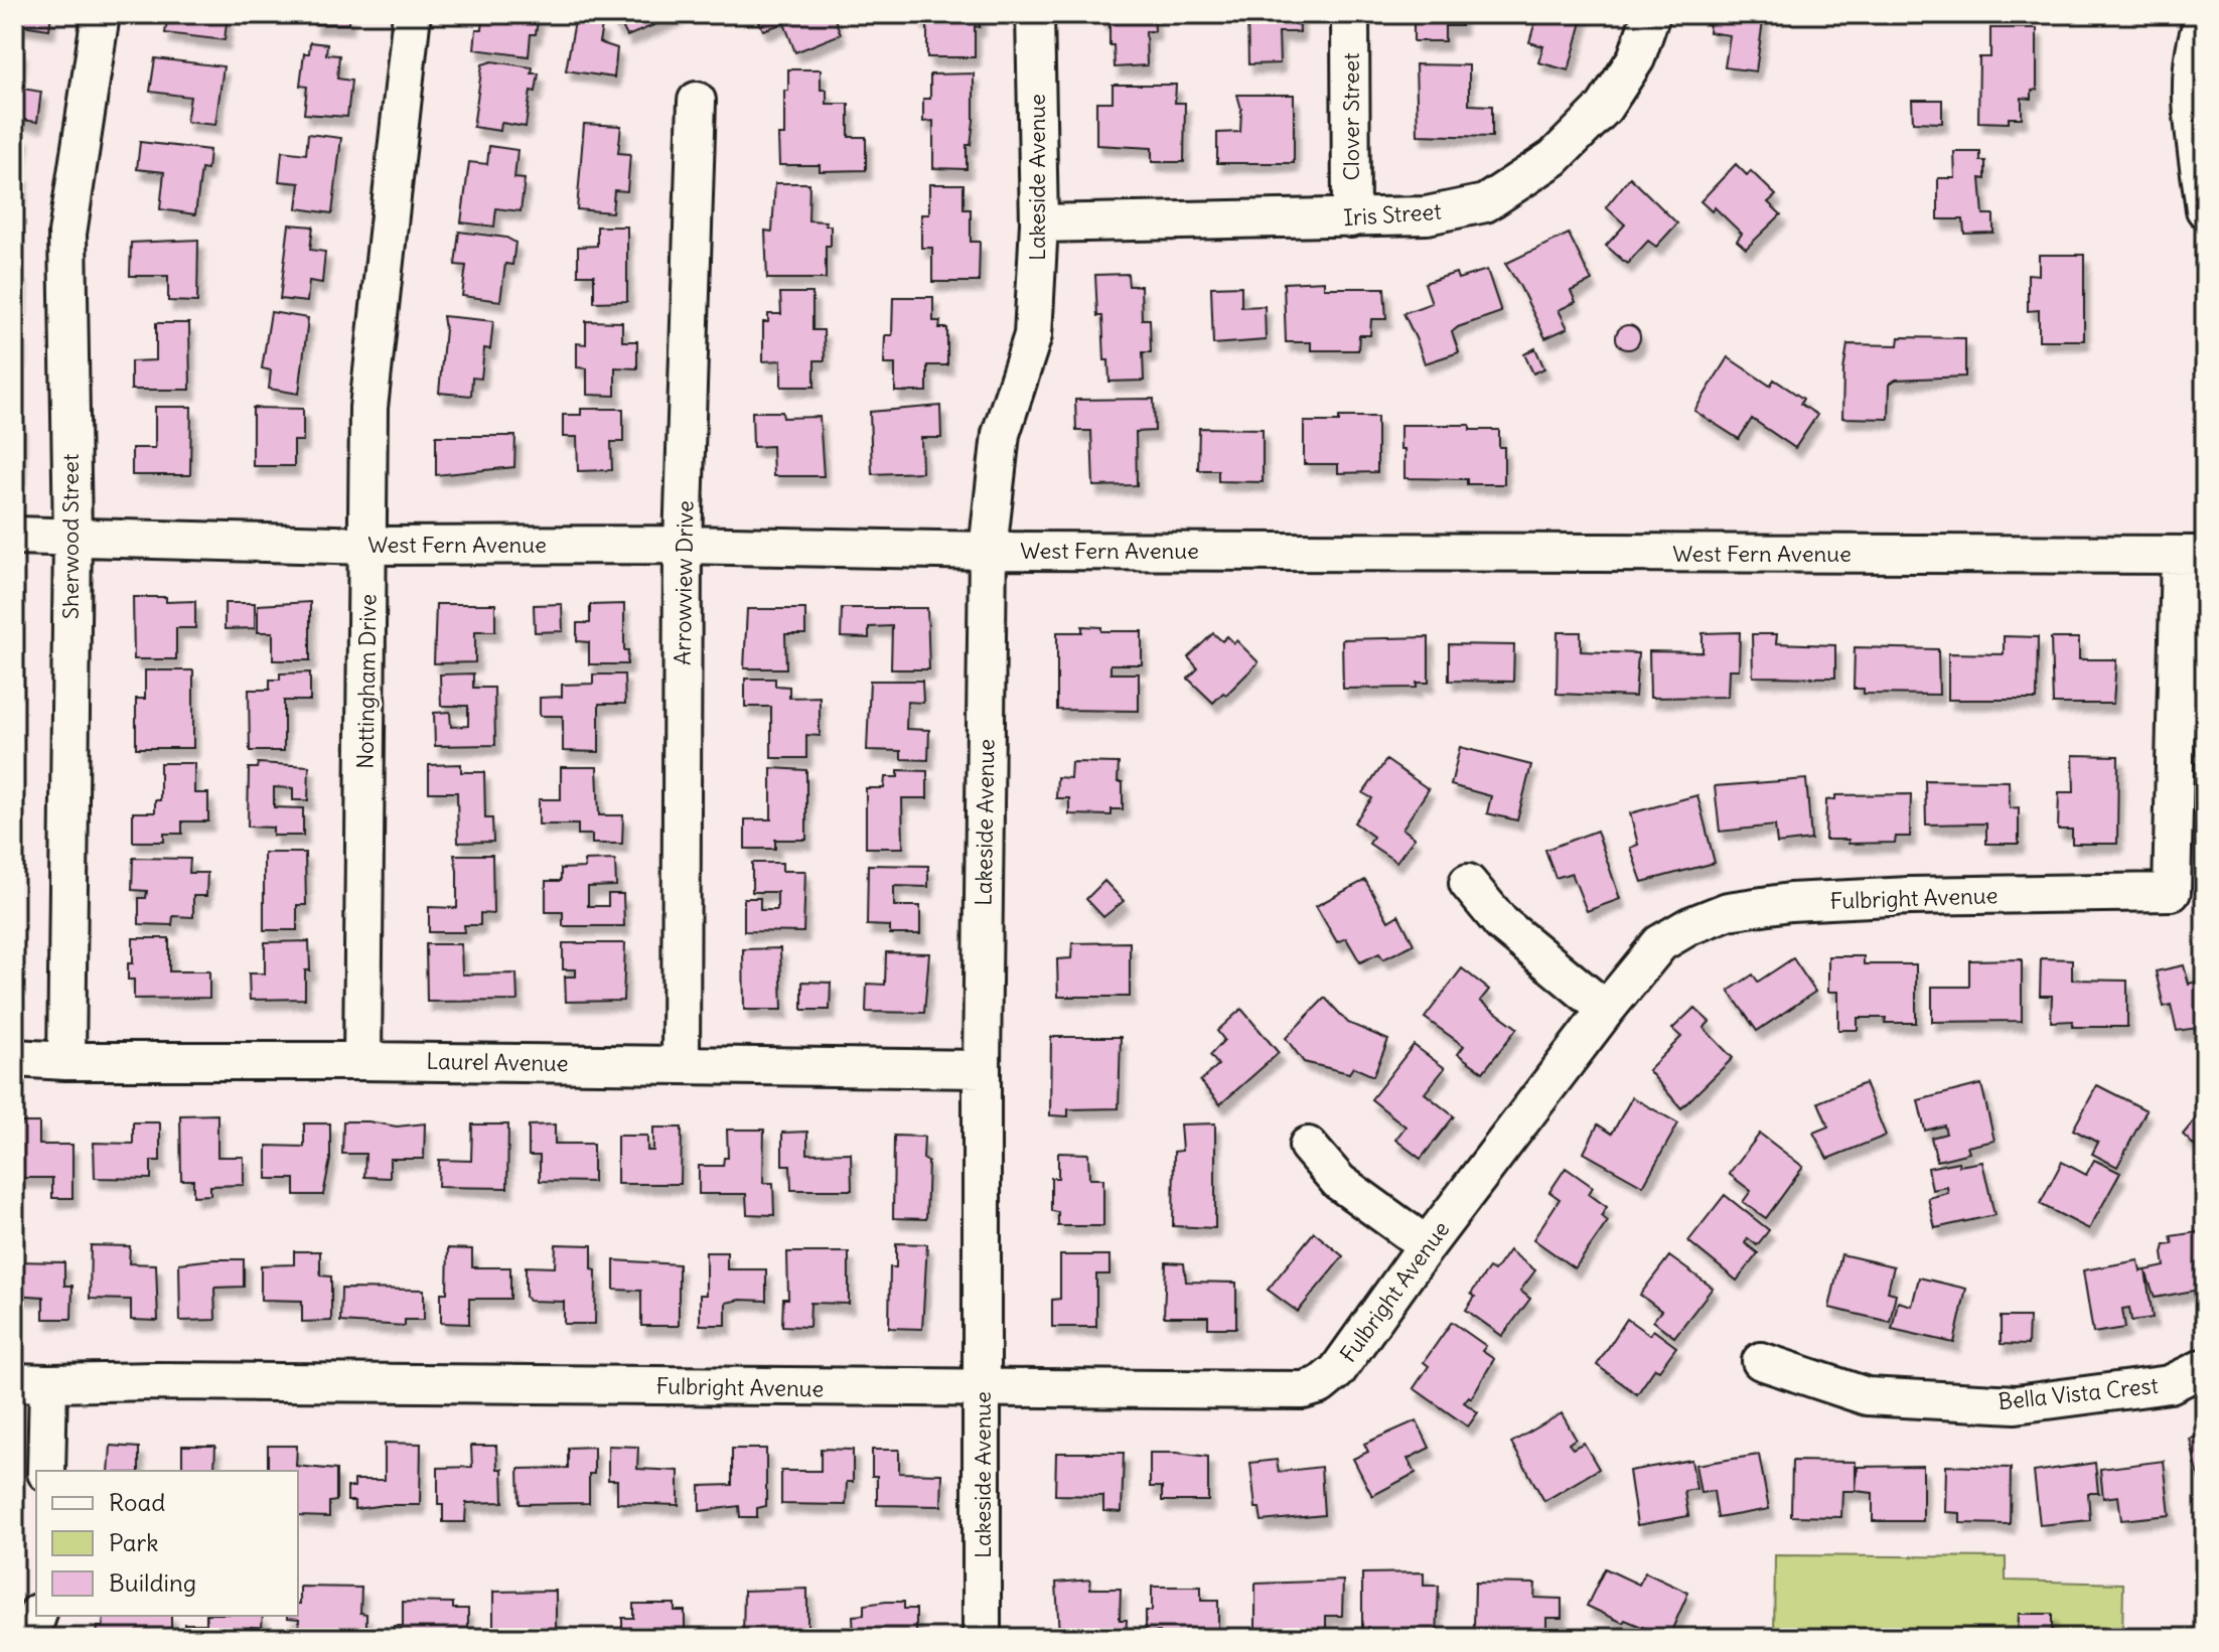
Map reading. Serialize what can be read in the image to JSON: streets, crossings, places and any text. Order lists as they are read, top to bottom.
{
  "streets": {
    "street": [
      "Clover Street",
      "Lakeside Avenue",
      "Iris Street",
      "Sherwood Street",
      "West Fern Avenue",
      "Arrowview Drive",
      "Nottingham Drive",
      "Fulbright Avenue",
      "Laurel Avenue",
      "Bella Vista Crest"
    ]
  },
  "crossings": [
    ["Clover Street", "Iris Street"],
    ["Lakeside Avenue", "Iris Street"],
    ["Lakeside Avenue", "West Fern Avenue"],
    ["Lakeside Avenue", "Fulbright Avenue"],
    ["Lakeside Avenue", "Laurel Avenue"],
    ["Sherwood Street", "West Fern Avenue"],
    ["Sherwood Street", "Laurel Avenue"],
    ["West Fern Avenue", "Arrowview Drive"],
    ["West Fern Avenue", "Nottingham Drive"],
    ["West Fern Avenue", "Fulbright Avenue"],
    ["Arrowview Drive", "Laurel Avenue"],
    ["Nottingham Drive", "Laurel Avenue"]
  ],
  "legend": ["Road", "Park", "Building"]
}
